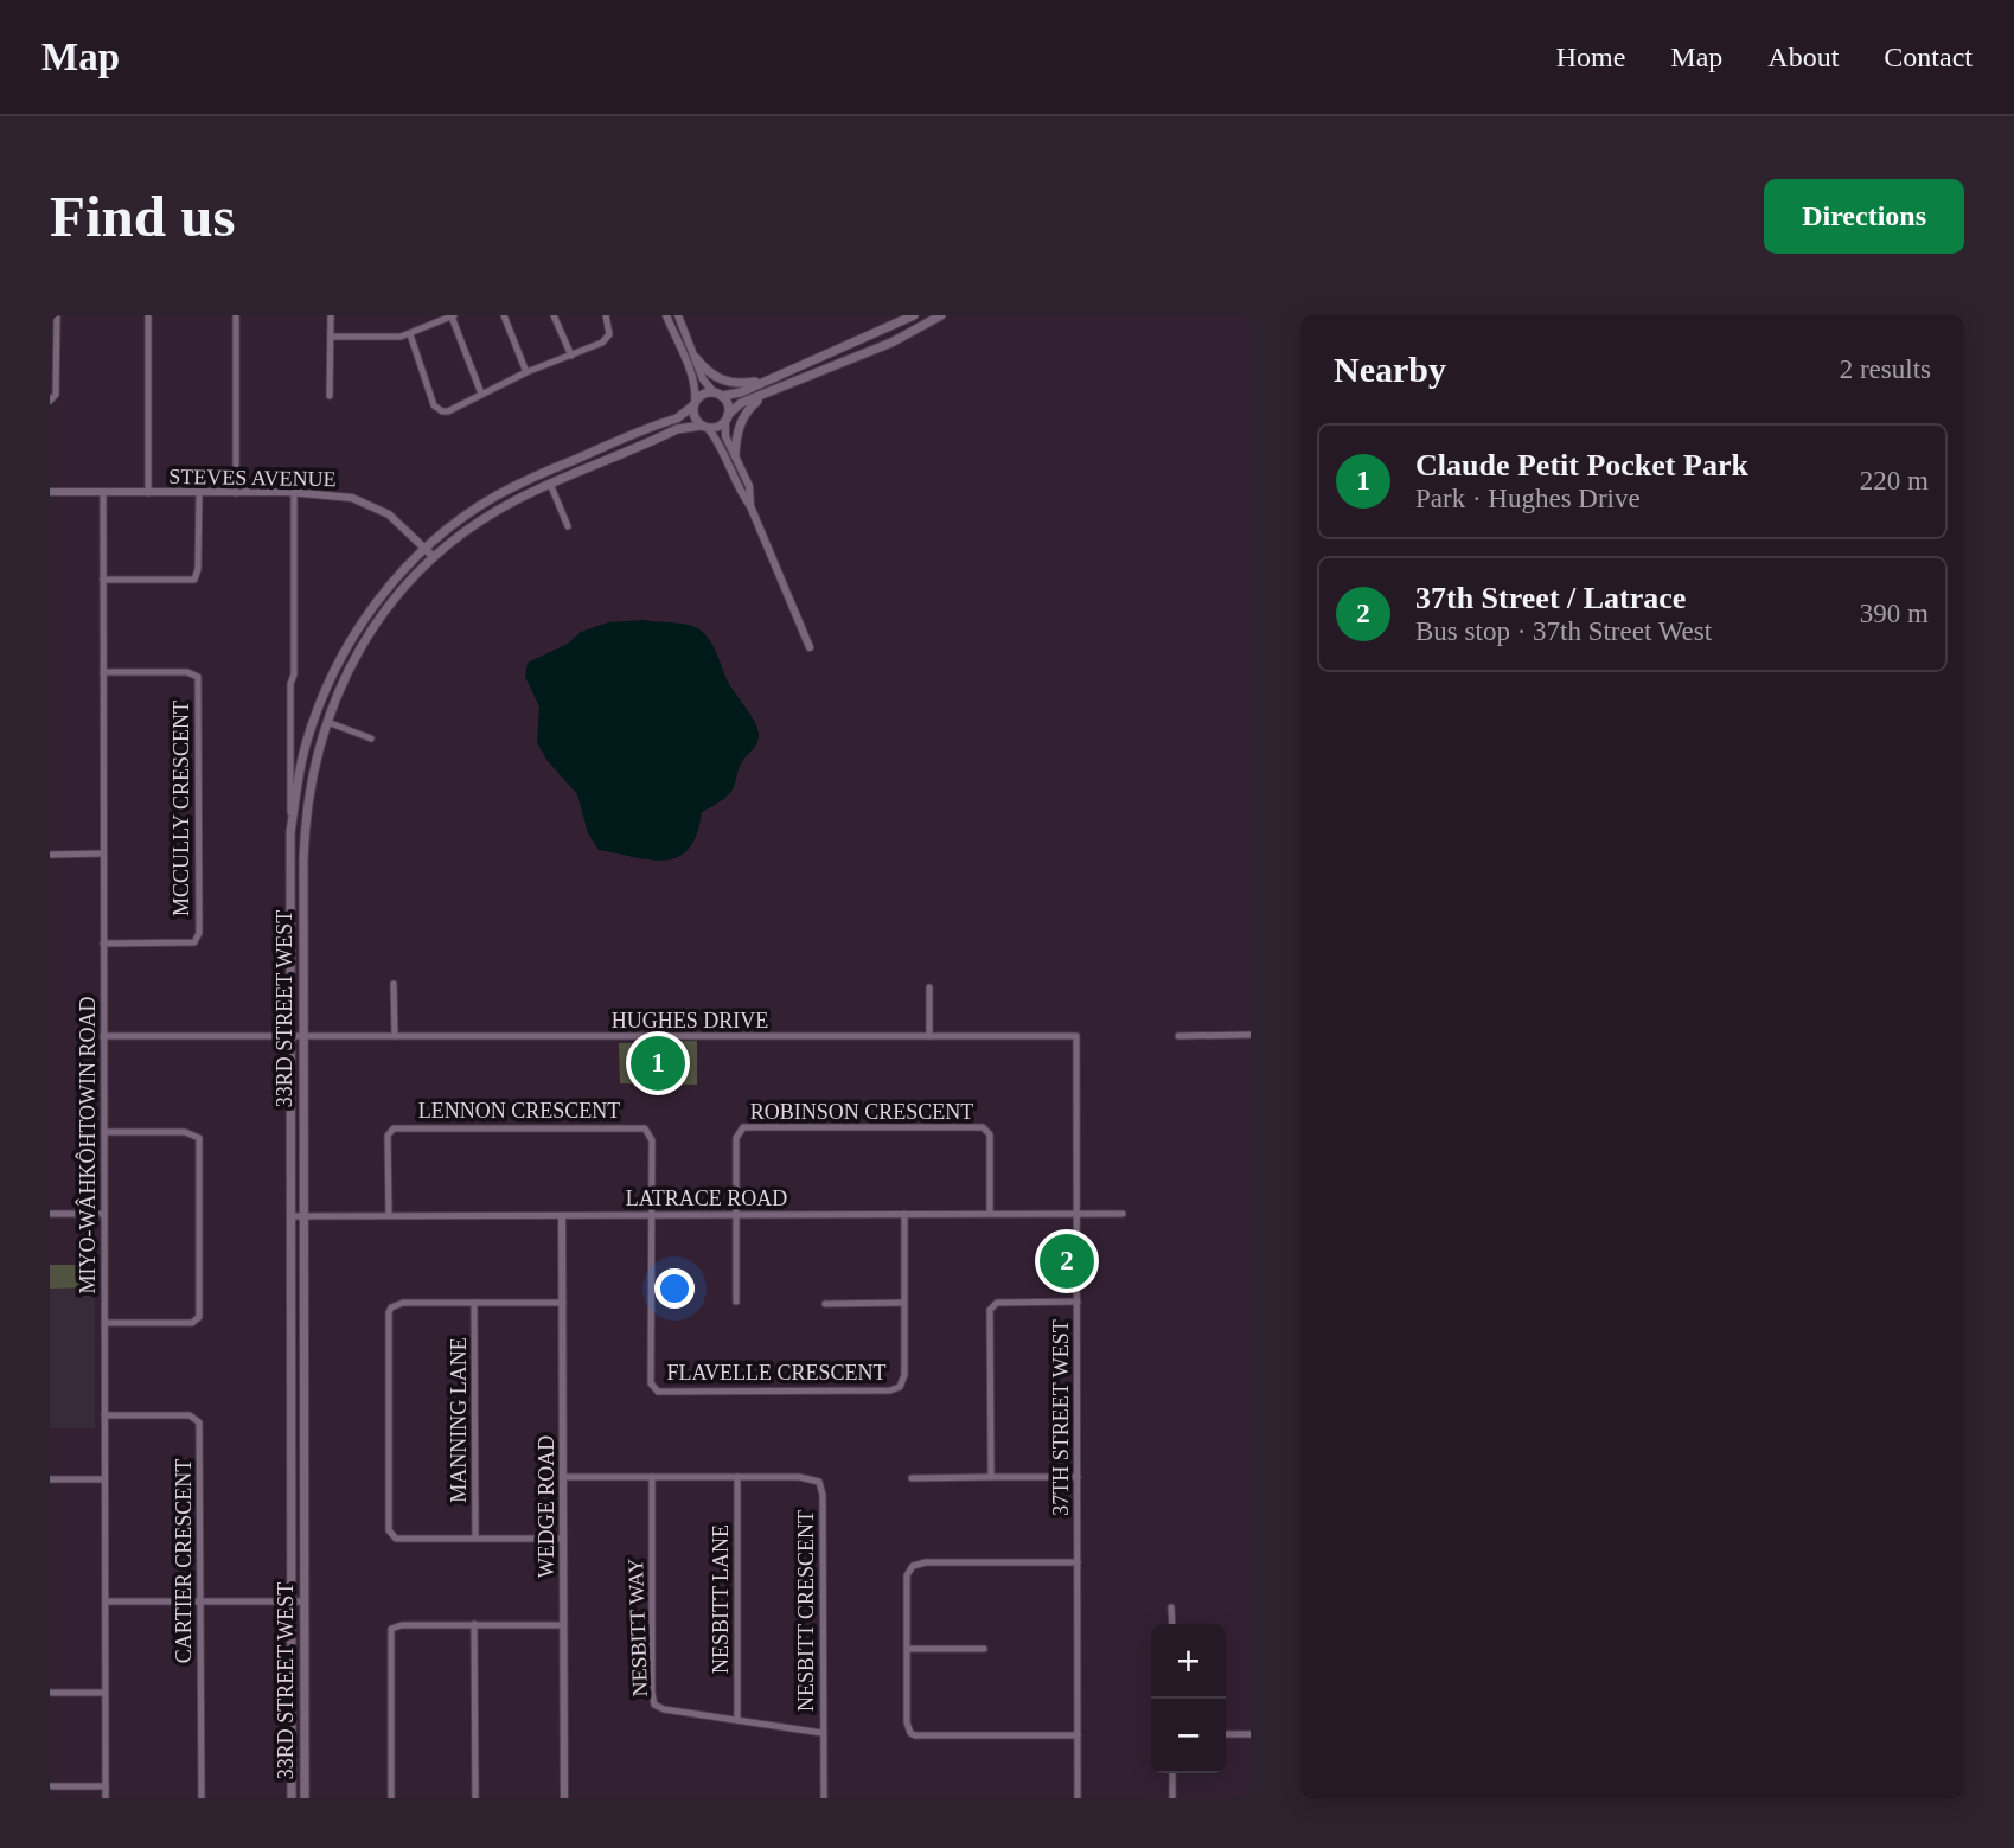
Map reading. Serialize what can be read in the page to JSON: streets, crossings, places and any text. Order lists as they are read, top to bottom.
{
  "streets": {
    "main road": ["33RD STREET WEST"],
    "street": [
      "STEVES AVENUE",
      "MCCULLY CRESCENT",
      "HUGHES DRIVE",
      "LENNON CRESCENT",
      "ROBINSON CRESCENT",
      "MIYO-WÂHKÔHTOWIN ROAD",
      "LATRACE ROAD",
      "FLAVELLE CRESCENT",
      "37TH STREET WEST",
      "MANNING LANE",
      "WEDGE ROAD",
      "CARTIER CRESCENT",
      "NESBITT LANE",
      "NESBITT CRESCENT",
      "NESBITT WAY"
    ]
  },
  "crossings": [
    ["STEVES AVENUE", "33RD STREET WEST"],
    ["STEVES AVENUE", "MIYO-WÂHKÔHTOWIN ROAD"],
    ["MCCULLY CRESCENT", "MIYO-WÂHKÔHTOWIN ROAD"],
    ["33RD STREET WEST", "HUGHES DRIVE"],
    ["33RD STREET WEST", "LATRACE ROAD"],
    ["HUGHES DRIVE", "MIYO-WÂHKÔHTOWIN ROAD"],
    ["HUGHES DRIVE", "37TH STREET WEST"],
    ["LENNON CRESCENT", "LATRACE ROAD"],
    ["LENNON CRESCENT", "FLAVELLE CRESCENT"],
    ["ROBINSON CRESCENT", "LATRACE ROAD"],
    ["MIYO-WÂHKÔHTOWIN ROAD", "CARTIER CRESCENT"],
    ["LATRACE ROAD", "FLAVELLE CRESCENT"],
    ["LATRACE ROAD", "37TH STREET WEST"],
    ["LATRACE ROAD", "WEDGE ROAD"],
    ["WEDGE ROAD", "NESBITT CRESCENT"],
    ["NESBITT LANE", "NESBITT CRESCENT"],
    ["NESBITT LANE", "NESBITT WAY"],
    ["NESBITT CRESCENT", "NESBITT WAY"]
  ],
  "page": {
    "header": "Map",
    "nav": [
      "Home",
      "Map",
      "About",
      "Contact"
    ],
    "buttons": "Directions",
    "title": "Find us",
    "heading": ["Nearby", "2 results"],
    "list": [
      {
        "mark": "1",
        "name": "Claude Petit Pocket Park",
        "note": "Park · Hughes Drive",
        "value": "220 m"
      },
      {
        "mark": "2",
        "name": "37th Street / Latrace",
        "note": "Bus stop · 37th Street West",
        "value": "390 m"
      }
    ],
    "pins": ["1", "2"],
    "map_buttons": ["+", "−"]
  }
}
